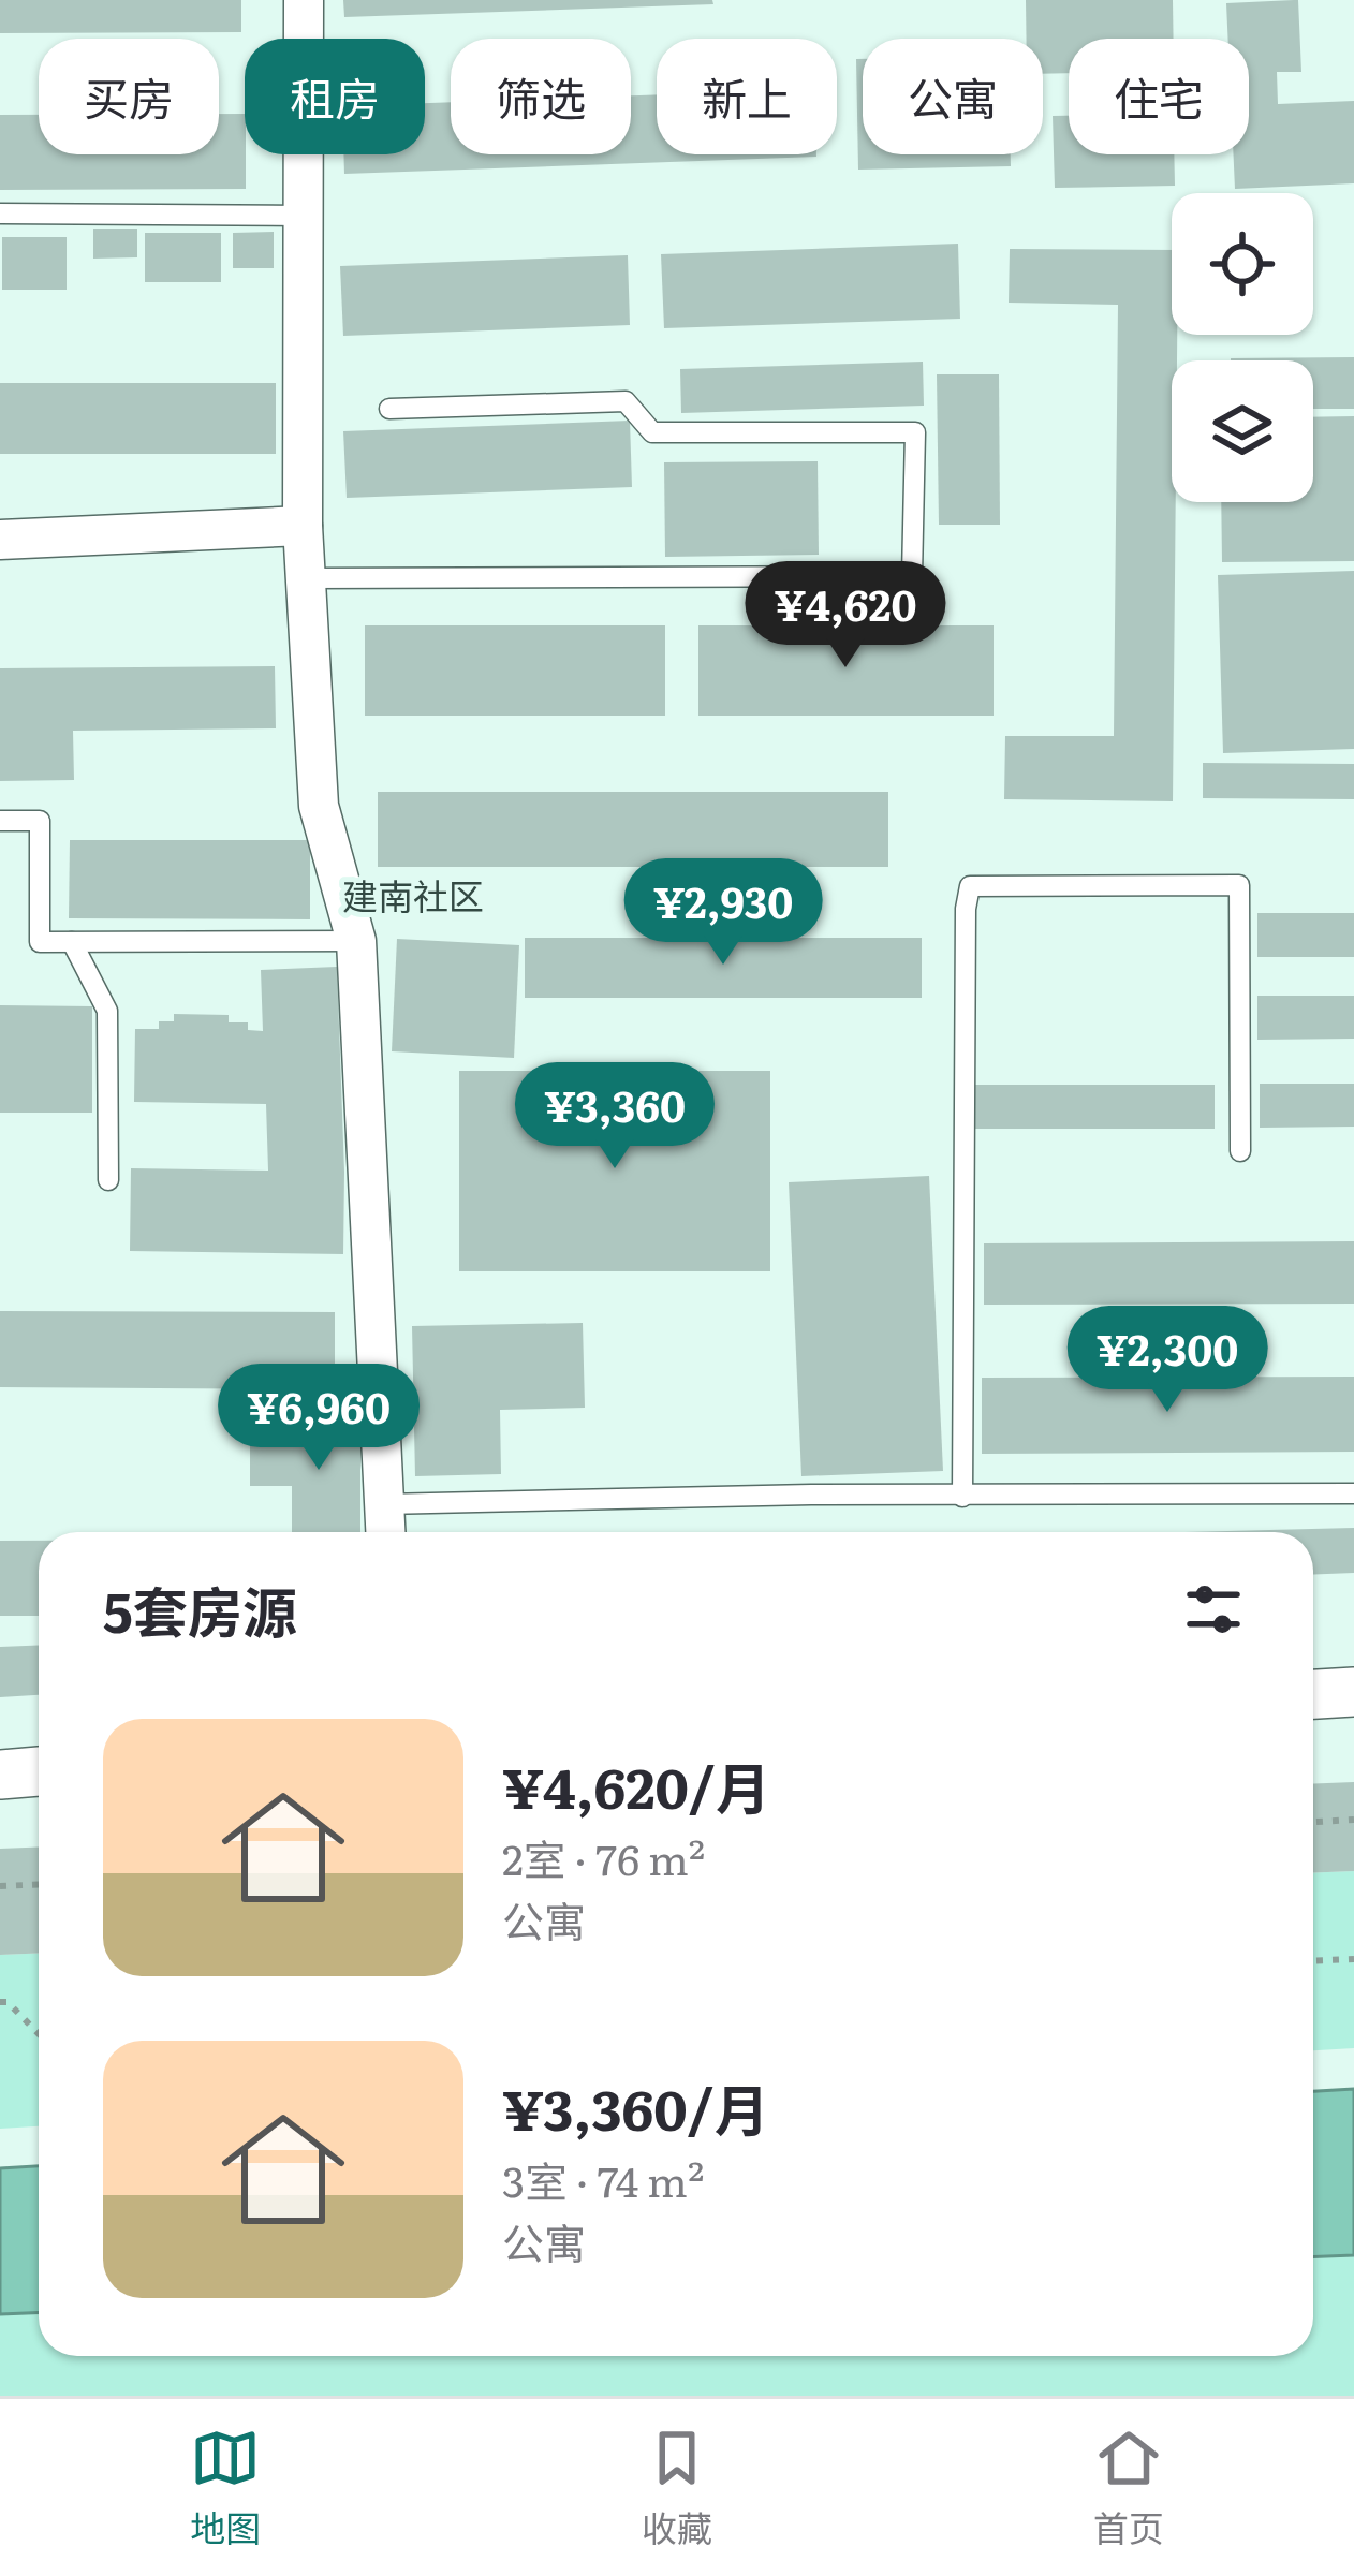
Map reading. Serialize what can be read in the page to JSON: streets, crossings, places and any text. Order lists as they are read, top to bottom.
{
  "districts": ["建南社区"],
  "page": {
    "chip": [
      "买房",
      "租房",
      "筛选",
      "新上",
      "公寓",
      "住宅"
    ],
    "price": [
      "¥4,620",
      "¥2,930",
      "¥3,360",
      "¥2,300",
      "¥6,960"
    ],
    "heading": "5套房源",
    "list": [
      {
        "name": "¥4,620/月",
        "note": "2室 · 76 m² · 公寓"
      },
      {
        "name": "¥3,360/月",
        "note": "3室 · 74 m² · 公寓"
      }
    ],
    "tabs": ["地图", "收藏", "首页"]
  }
}
